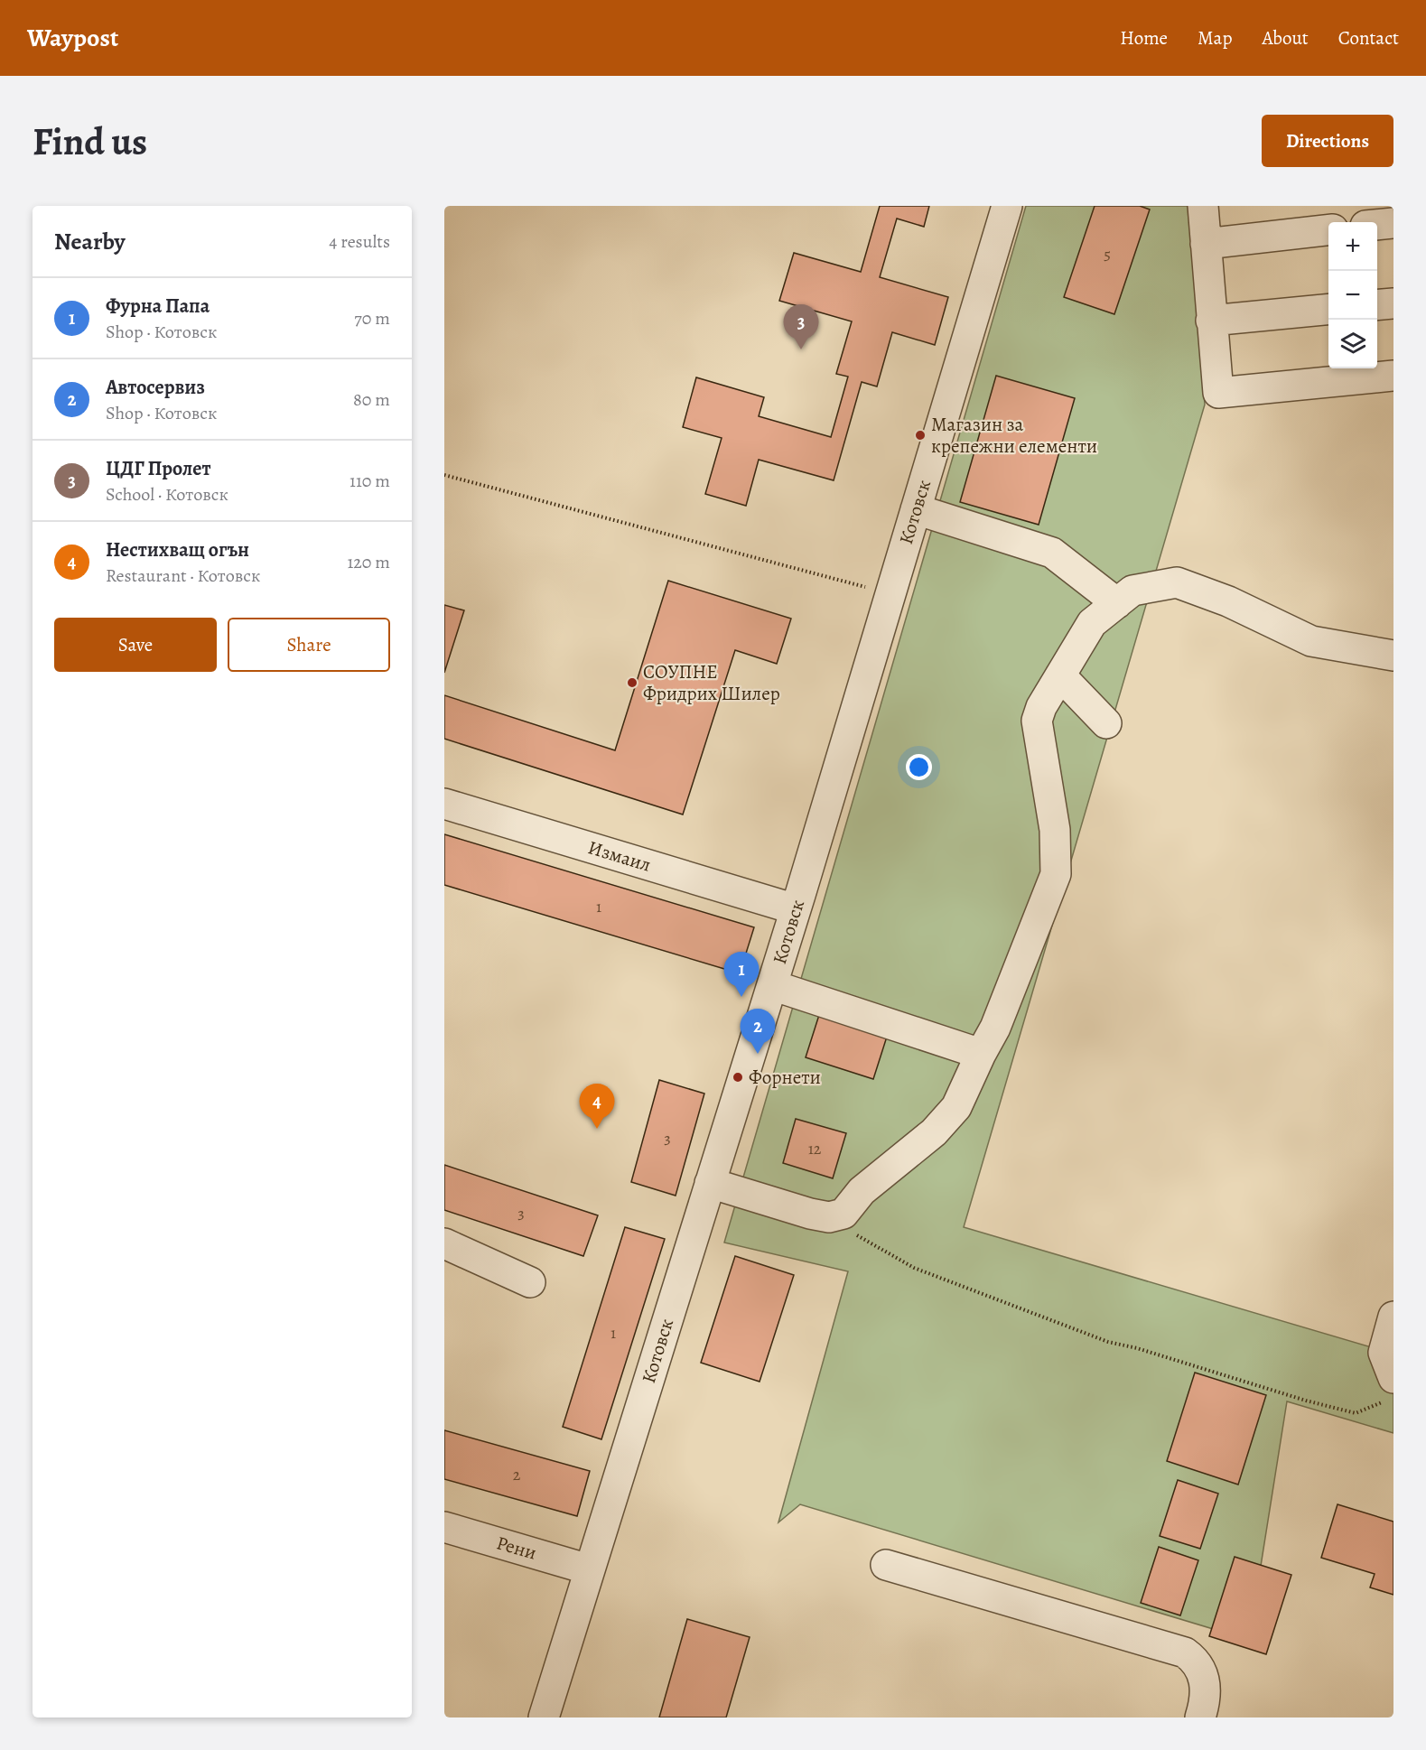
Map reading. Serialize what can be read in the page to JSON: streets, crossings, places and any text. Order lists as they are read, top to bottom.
{
  "streets": {
    "street": ["Котовск", "Измаил", "Рени"]
  },
  "crossings": [
    ["Котовск", "Измаил"],
    ["Котовск", "Рени"]
  ],
  "places": ["Магазин за крепежни елементи", "СОУПНЕ Фридрих Шилер", "Форнети"],
  "house_numbers": [
    "5",
    "1",
    "3",
    "12",
    "3",
    "1",
    "2"
  ],
  "page": {
    "header": "Waypost",
    "nav": [
      "Home",
      "Map",
      "About",
      "Contact"
    ],
    "buttons": [
      "Directions",
      ["Save", "Share"]
    ],
    "title": "Find us",
    "heading": ["Nearby", "4 results"],
    "map_buttons": ["+", "−"],
    "list": [
      {
        "mark": "1",
        "name": "Фурна Папа",
        "note": "Shop · Котовск",
        "value": "70 m"
      },
      {
        "mark": "2",
        "name": "Автосервиз",
        "note": "Shop · Котовск",
        "value": "80 m"
      },
      {
        "mark": "3",
        "name": "ЦДГ Пролет",
        "note": "School · Котовск",
        "value": "110 m"
      },
      {
        "mark": "4",
        "name": "Нестихващ огън",
        "note": "Restaurant · Котовск",
        "value": "120 m"
      }
    ],
    "pins": [
      "3",
      "1",
      "2",
      "4"
    ]
  }
}
